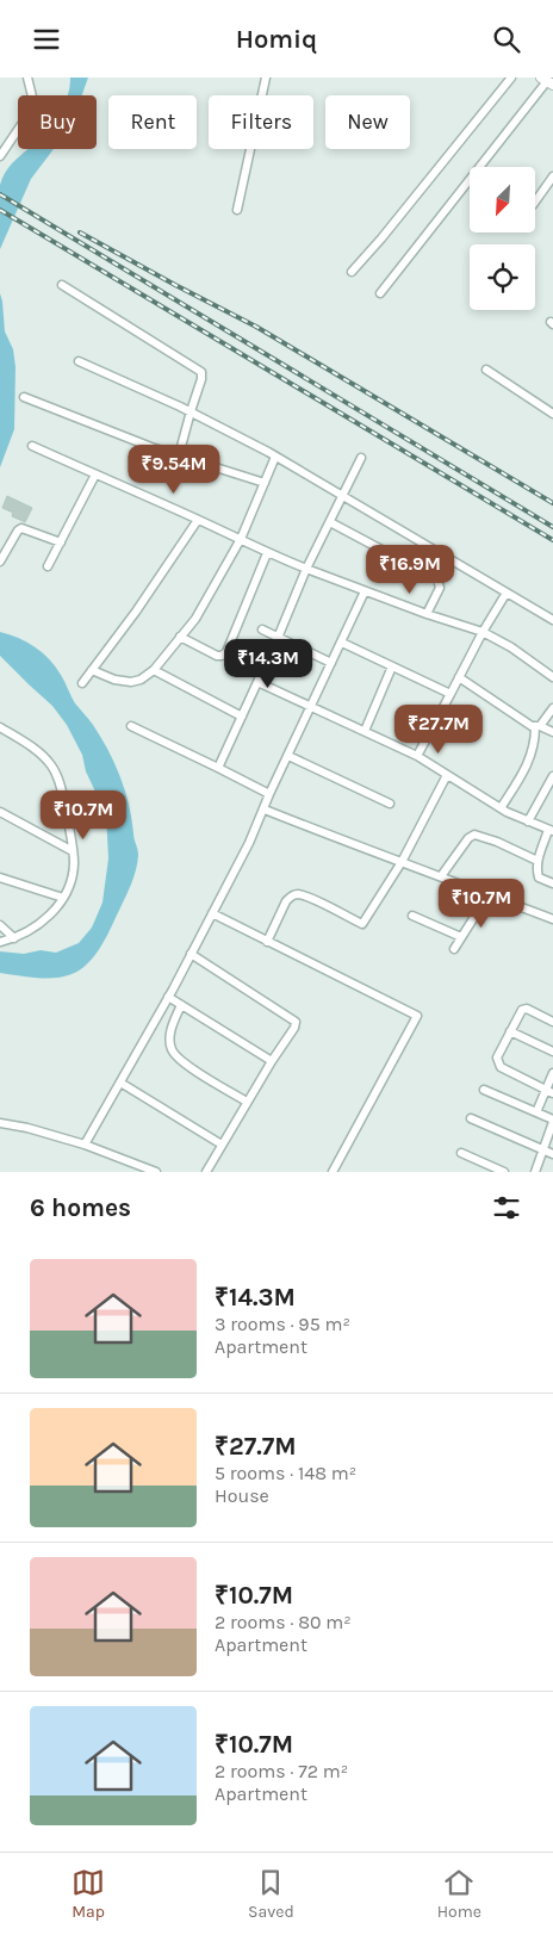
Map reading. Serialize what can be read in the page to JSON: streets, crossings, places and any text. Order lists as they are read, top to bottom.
{
  "north": "bottom left",
  "page": {
    "header": "Homiq",
    "chip": [
      "Buy",
      "Rent",
      "Filters",
      "New"
    ],
    "price": [
      "₹9.54M",
      "₹16.9M",
      "₹14.3M",
      "₹27.7M",
      "₹10.7M",
      "₹10.7M"
    ],
    "heading": "6 homes",
    "list": [
      {
        "name": "₹14.3M",
        "note": "3 rooms · 95 m² · Apartment"
      },
      {
        "name": "₹27.7M",
        "note": "5 rooms · 148 m² · House"
      },
      {
        "name": "₹10.7M",
        "note": "2 rooms · 80 m² · Apartment"
      },
      {
        "name": "₹10.7M",
        "note": "2 rooms · 72 m² · Apartment"
      }
    ],
    "tabs": ["Map", "Saved", "Home"]
  }
}
